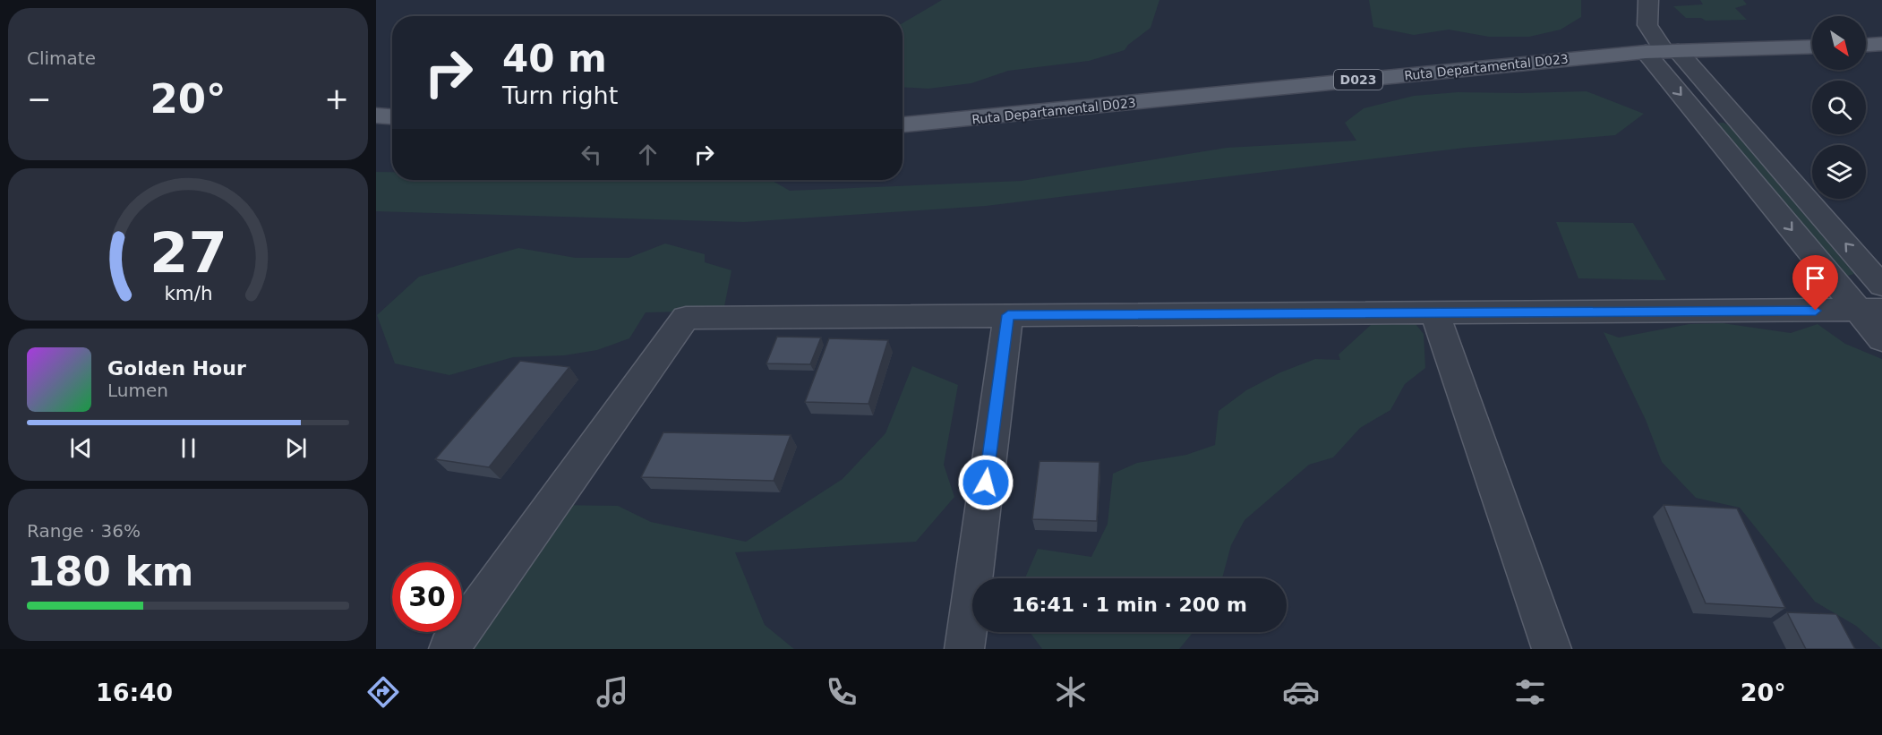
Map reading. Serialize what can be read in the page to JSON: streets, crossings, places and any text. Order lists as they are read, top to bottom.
{
  "streets": {
    "main road": ["Ruta Departamental D023", "D023"]
  },
  "north": "bottom right",
  "page": {
    "tile": [
      "Climate",
      ["Range · 36%", "180 km"]
    ],
    "turn": ["40 m", "Turn right"],
    "heat": ["−", "20°", "+"],
    "song": ["Golden Hour", "Lumen"],
    "limit": "30",
    "trip": "16:41 · 1 min · 200 m",
    "tabs": ["16:40", "20°"],
    "gauge": ["27", "km/h"]
  }
}
